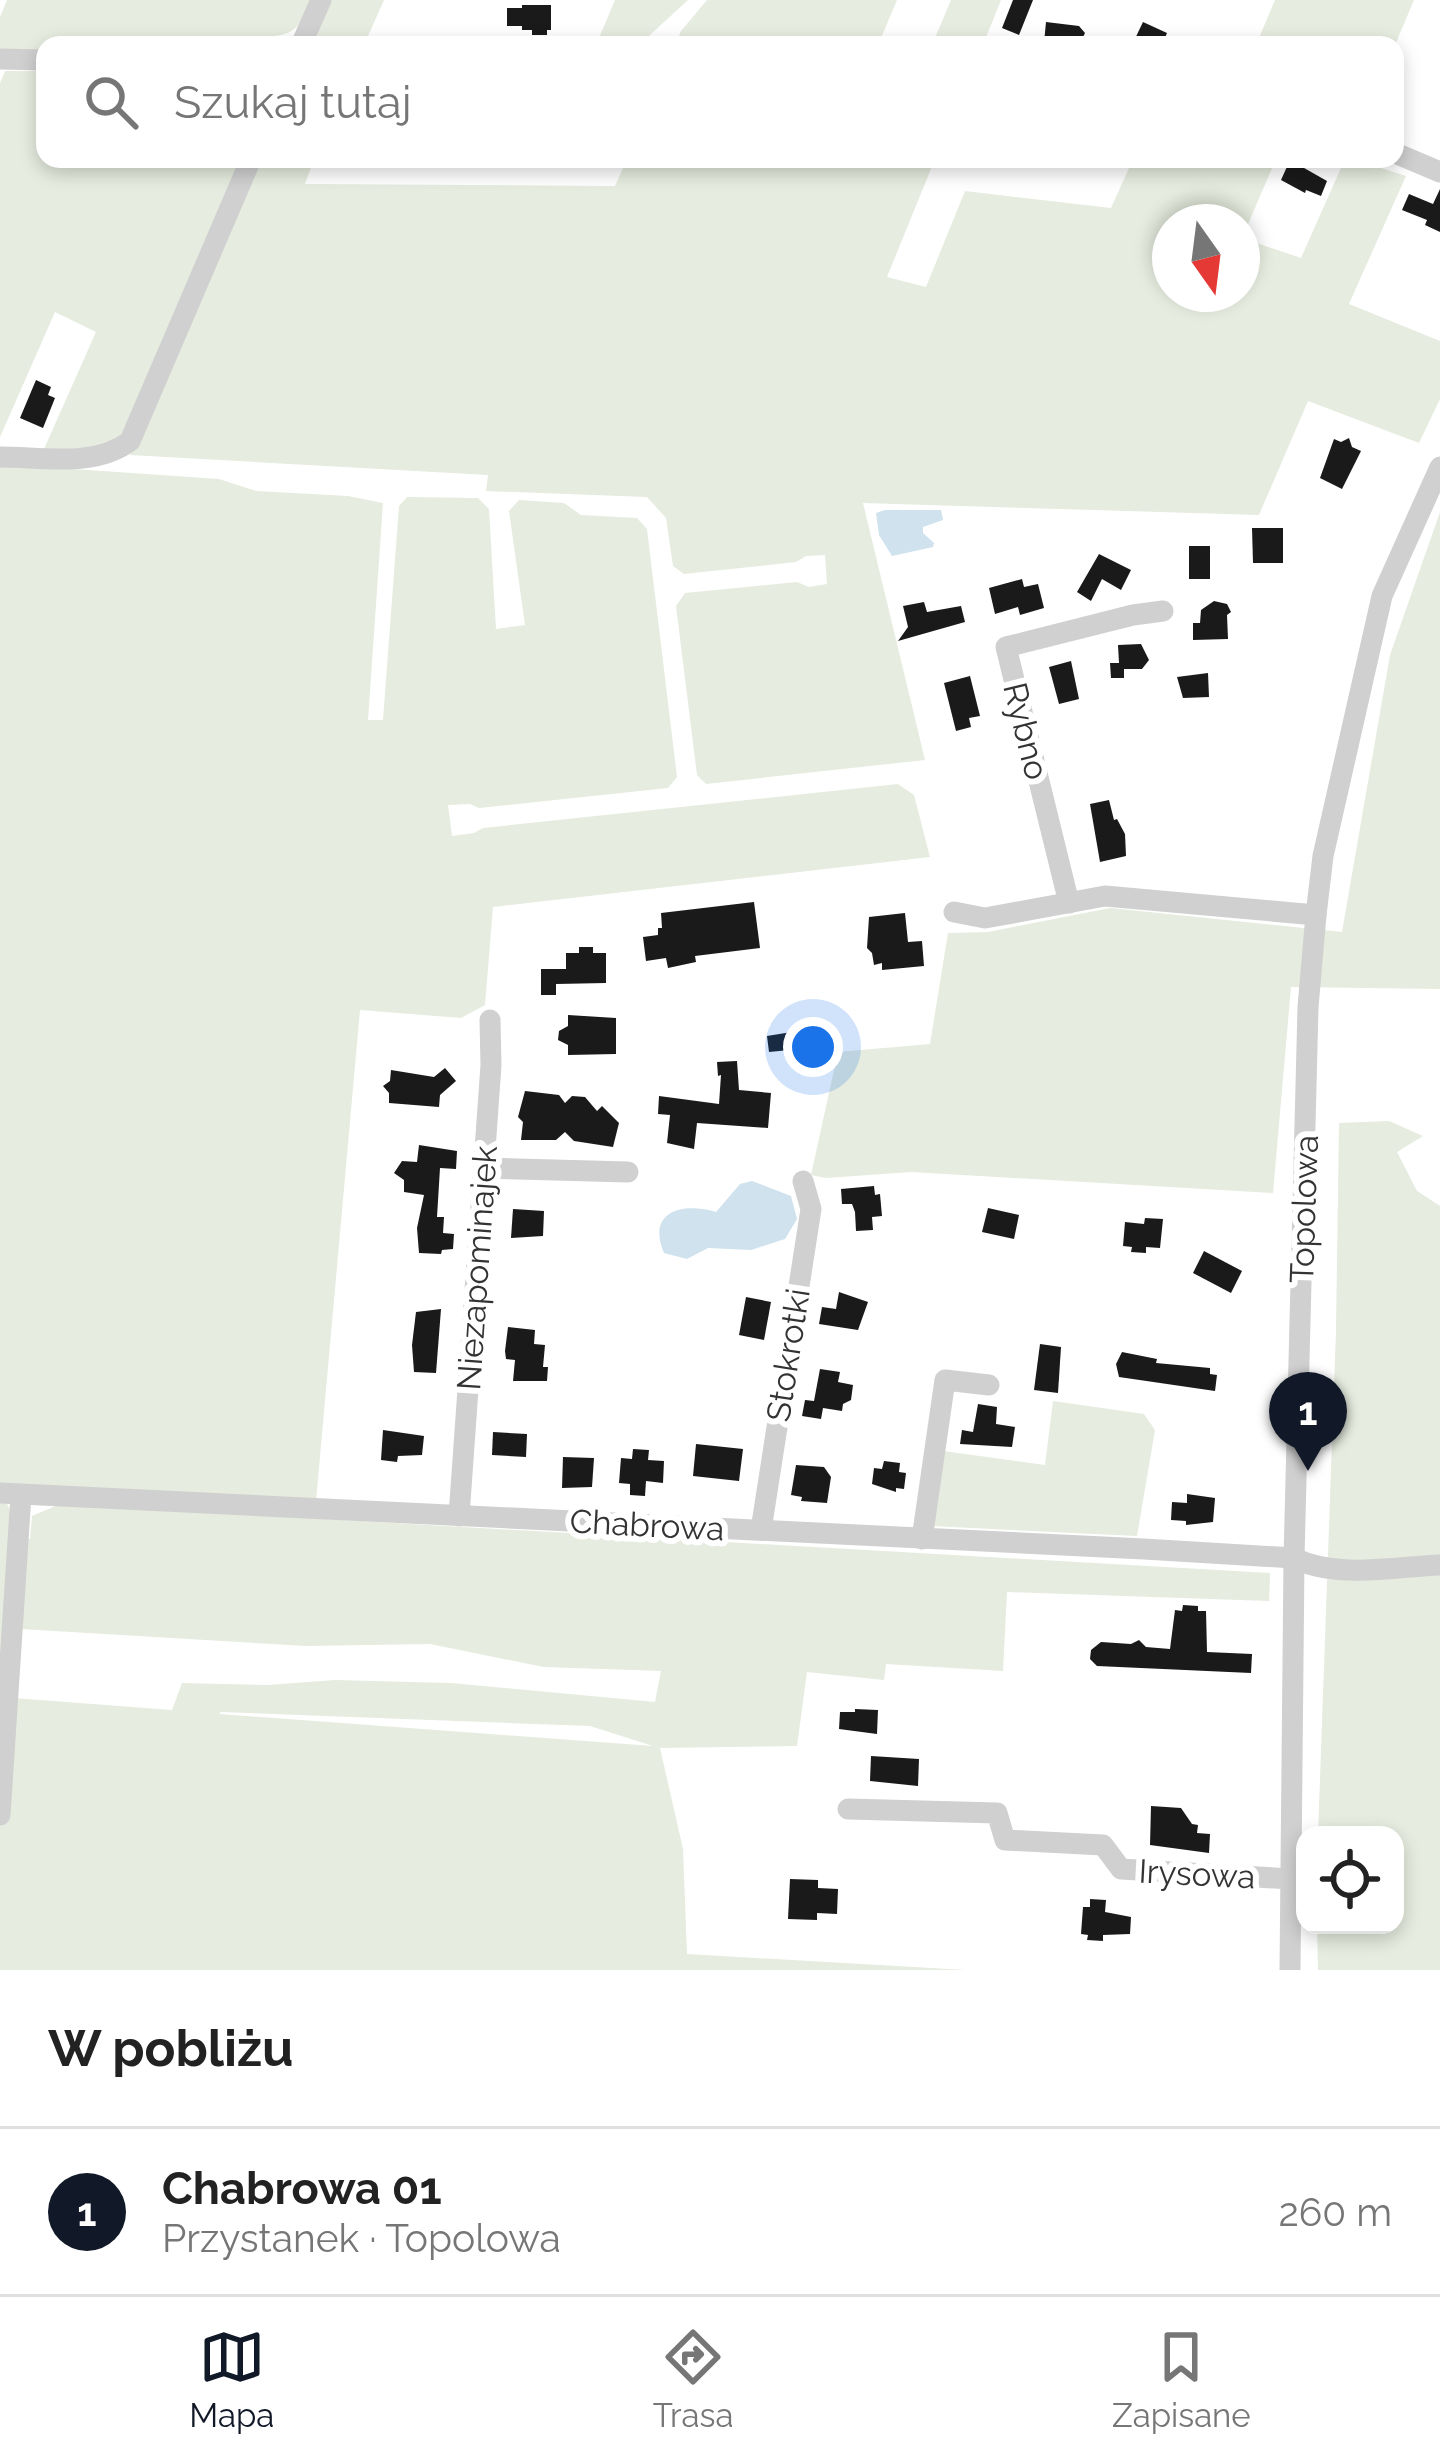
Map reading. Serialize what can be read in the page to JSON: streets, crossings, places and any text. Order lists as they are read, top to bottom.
{
  "streets": {
    "street": [
      "Rybno",
      "Topolowa",
      "Niezapominajek",
      "Stokrotki",
      "Chabrowa",
      "Irysowa"
    ]
  },
  "crossings": [
    ["Topolowa", "Chabrowa"],
    ["Topolowa", "Irysowa"],
    ["Niezapominajek", "Chabrowa"],
    ["Stokrotki", "Chabrowa"]
  ],
  "north": "bottom",
  "page": {
    "search": "Szukaj tutaj",
    "pins": "1",
    "heading": "W pobliżu",
    "list": [
      {
        "mark": "1",
        "name": "Chabrowa 01",
        "note": "Przystanek · Topolowa",
        "value": "260 m"
      }
    ],
    "nav": ["Mapa", "Trasa", "Zapisane"]
  }
}
